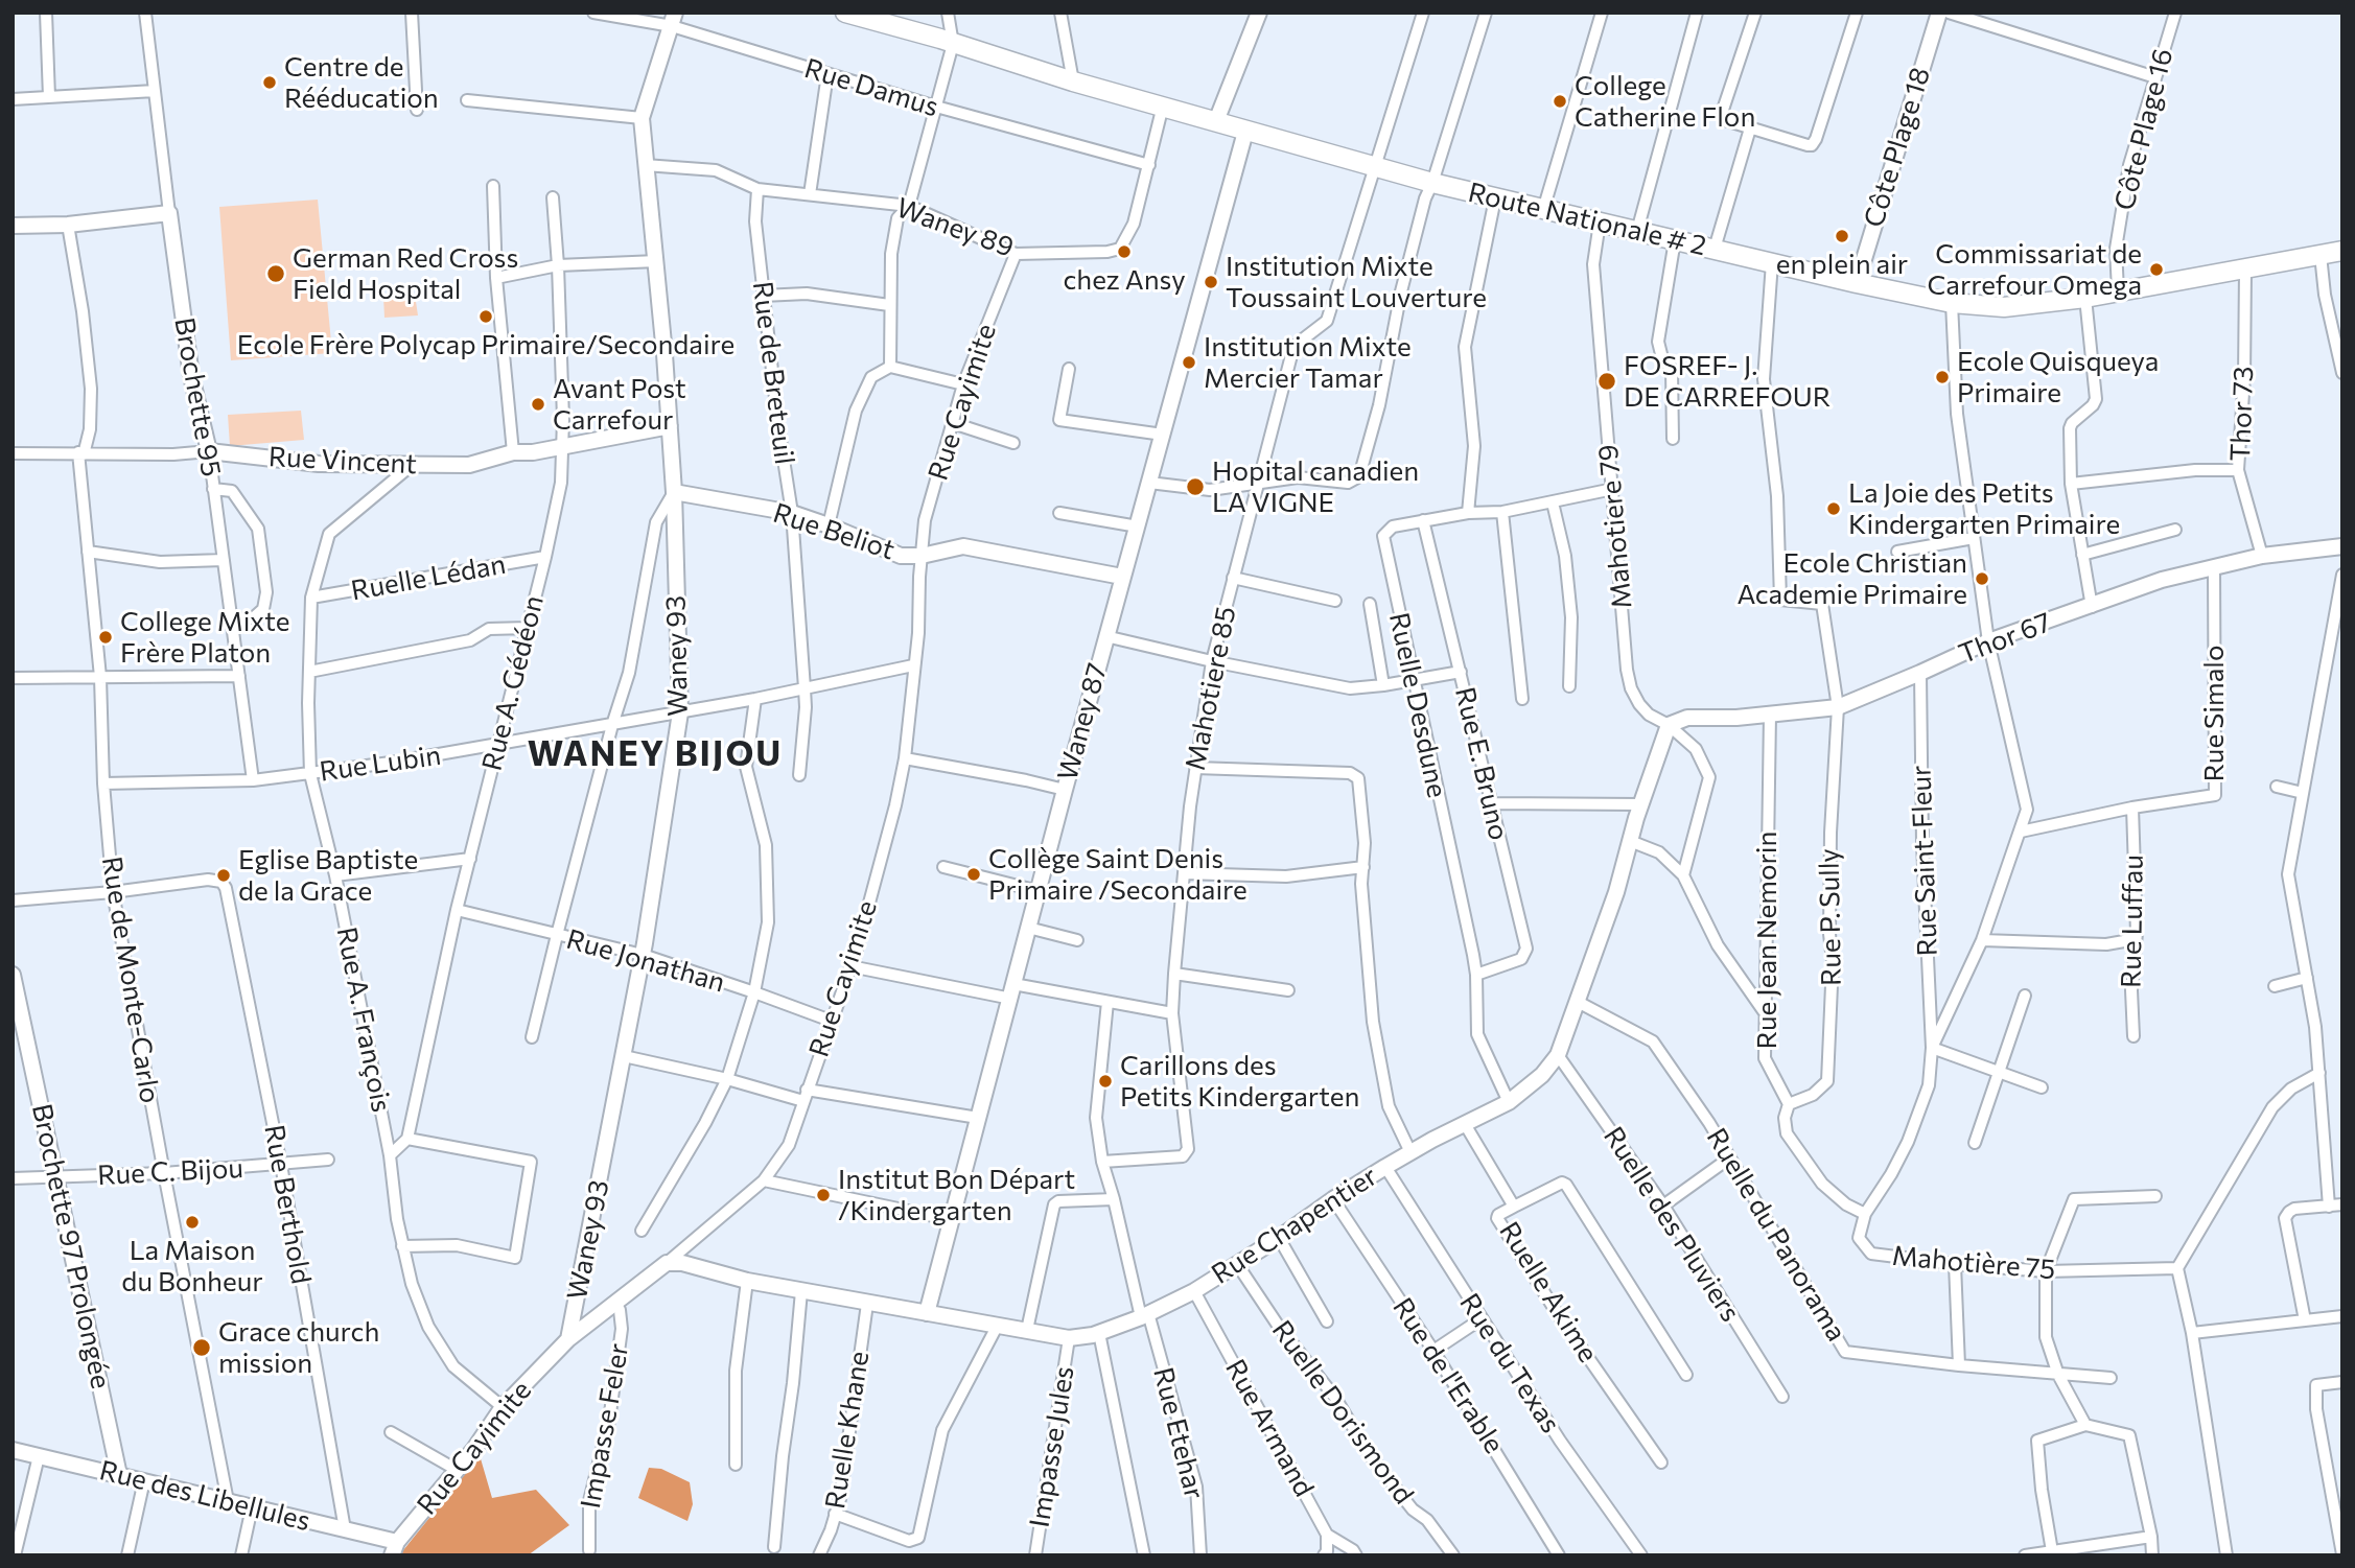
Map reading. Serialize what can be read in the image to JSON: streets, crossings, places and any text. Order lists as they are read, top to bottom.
{
  "streets": {
    "main road": ["Route Nationale # 2"],
    "street": [
      "Rue Damus",
      "Côte Plage 16",
      "Côte Plage 18",
      "Waney 89",
      "Rue de Breteuil",
      "Brochette 95",
      "Rue Cayimite",
      "Thor 73",
      "Rue Vincent",
      "Mahotiere 79",
      "Rue Beliot",
      "Ruelle Lédan",
      "Thor 67",
      "Waney 93",
      "Rue A. Gédéon",
      "Mahotiere 85",
      "Ruelle Desdune",
      "Rue Simalo",
      "Waney 87",
      "Rue Lubin",
      "Rue E. Bruno",
      "Rue Saint-Fleur",
      "Rue P. Sully",
      "Rue Luffau",
      "Rue Jean Nemorin",
      "Rue Jonathan",
      "Rue de Monte-Carlo",
      "Rue A. François",
      "Rue C. Bijou",
      "Rue Berthold",
      "Ruelle des Pluviers",
      "Rue Chapentier",
      "Ruelle du Panorama",
      "Brochette 97 Prolongée",
      "Mahotière 75",
      "Ruelle Akime",
      "Rue du Texas",
      "Rue de l'Erable",
      "Ruelle Dorismond",
      "Impasse Feler",
      "Rue Armand",
      "Ruelle Khane",
      "Rue Etehar",
      "Impasse Jules",
      "Rue des Libellules"
    ]
  },
  "crossings": [
    ["Rue Damus", "Waney 89"],
    ["Rue Damus", "Waney 93"],
    ["Côte Plage 16", "Route Nationale # 2"],
    ["Côte Plage 18", "Route Nationale # 2"],
    ["Route Nationale # 2", "Waney 89"],
    ["Route Nationale # 2", "Thor 73"],
    ["Route Nationale # 2", "Mahotiere 79"],
    ["Route Nationale # 2", "Mahotiere 85"],
    ["Route Nationale # 2", "Waney 87"],
    ["Route Nationale # 2", "Mahotière 75"],
    ["Waney 89", "Rue de Breteuil"],
    ["Waney 89", "Rue Cayimite"],
    ["Waney 89", "Waney 93"],
    ["Rue de Breteuil", "Rue Beliot"],
    ["Rue de Breteuil", "Rue Lubin"],
    ["Brochette 95", "Rue Vincent"],
    ["Brochette 95", "Rue Lubin"],
    ["Rue Cayimite", "Rue Beliot"],
    ["Rue Cayimite", "Waney 93"],
    ["Rue Cayimite", "Rue Lubin"],
    ["Rue Cayimite", "Rue Jonathan"],
    ["Rue Cayimite", "Rue A. François"],
    ["Rue Cayimite", "Rue Chapentier"],
    ["Rue Cayimite", "Impasse Feler"],
    ["Rue Cayimite", "Rue des Libellules"],
    ["Thor 73", "Thor 67"],
    ["Rue Vincent", "Waney 93"],
    ["Rue Vincent", "Rue A. Gédéon"],
    ["Rue Vincent", "Rue de Monte-Carlo"],
    ["Rue Vincent", "Rue A. François"],
    ["Mahotiere 79", "Thor 67"],
    ["Mahotiere 79", "Ruelle Desdune"],
    ["Mahotiere 79", "Rue Chapentier"],
    ["Rue Beliot", "Waney 93"],
    ["Rue Beliot", "Waney 87"],
    ["Ruelle Lédan", "Rue A. Gédéon"],
    ["Ruelle Lédan", "Rue A. François"],
    ["Thor 67", "Rue Simalo"],
    ["Thor 67", "Rue Saint-Fleur"],
    ["Thor 67", "Rue P. Sully"],
    ["Thor 67", "Rue Jean Nemorin"],
    ["Thor 67", "Rue Chapentier"],
    ["Thor 67", "Mahotière 75"],
    ["Waney 93", "Rue Lubin"],
    ["Waney 93", "Rue Jonathan"],
    ["Rue A. Gédéon", "Rue Lubin"],
    ["Rue A. Gédéon", "Rue Jonathan"],
    ["Mahotiere 85", "Rue Etehar"],
    ["Ruelle Desdune", "Rue E. Bruno"],
    ["Ruelle Desdune", "Rue Chapentier"],
    ["Rue Simalo", "Rue Luffau"],
    ["Rue Simalo", "Mahotière 75"],
    ["Waney 87", "Rue Chapentier"],
    ["Rue Lubin", "Rue de Monte-Carlo"],
    ["Rue Lubin", "Rue A. François"],
    ["Rue Saint-Fleur", "Mahotière 75"],
    ["Rue P. Sully", "Rue Jean Nemorin"],
    ["Rue Jean Nemorin", "Mahotière 75"],
    ["Rue de Monte-Carlo", "Rue C. Bijou"],
    ["Rue de Monte-Carlo", "Rue Berthold"],
    ["Rue de Monte-Carlo", "Rue des Libellules"],
    ["Rue C. Bijou", "Rue Berthold"],
    ["Rue C. Bijou", "Brochette 97 Prolongée"],
    ["Rue Berthold", "Rue des Libellules"],
    ["Ruelle des Pluviers", "Rue Chapentier"],
    ["Rue Chapentier", "Ruelle du Panorama"],
    ["Rue Chapentier", "Ruelle Akime"],
    ["Rue Chapentier", "Rue du Texas"],
    ["Rue Chapentier", "Rue de l'Erable"],
    ["Rue Chapentier", "Ruelle Dorismond"],
    ["Rue Chapentier", "Rue Armand"],
    ["Rue Chapentier", "Ruelle Khane"],
    ["Rue Chapentier", "Rue Etehar"],
    ["Rue Chapentier", "Impasse Jules"],
    ["Brochette 97 Prolongée", "Rue des Libellules"]
  ],
  "districts": ["WANEY BIJOU"],
  "places": [
    "Centre de Rééducation",
    "College Catherine Flon",
    "en plein air",
    "chez Ansy",
    "Commissariat de Carrefour Omega",
    "German Red Cross Field Hospital",
    "Institution Mixte Toussaint Louverture",
    "Ecole Frère Polycap Primaire/Secondaire",
    "Institution Mixte Mercier Tamar",
    "Ecole Quisqueya Primaire",
    "FOSREF- J. DE CARREFOUR",
    "Avant Post Carrefour",
    "Hopital canadien LA VIGNE",
    "La Joie des Petits Kindergarten Primaire",
    "Ecole Christian Academie Primaire",
    "College Mixte Frère Platon",
    "Collège Saint Denis Primaire /Secondaire",
    "Eglise Baptiste de la Grace",
    "Carillons des Petits Kindergarten",
    "Institut Bon Départ /Kindergarten",
    "La Maison du Bonheur",
    "Grace church mission"
  ]
}
